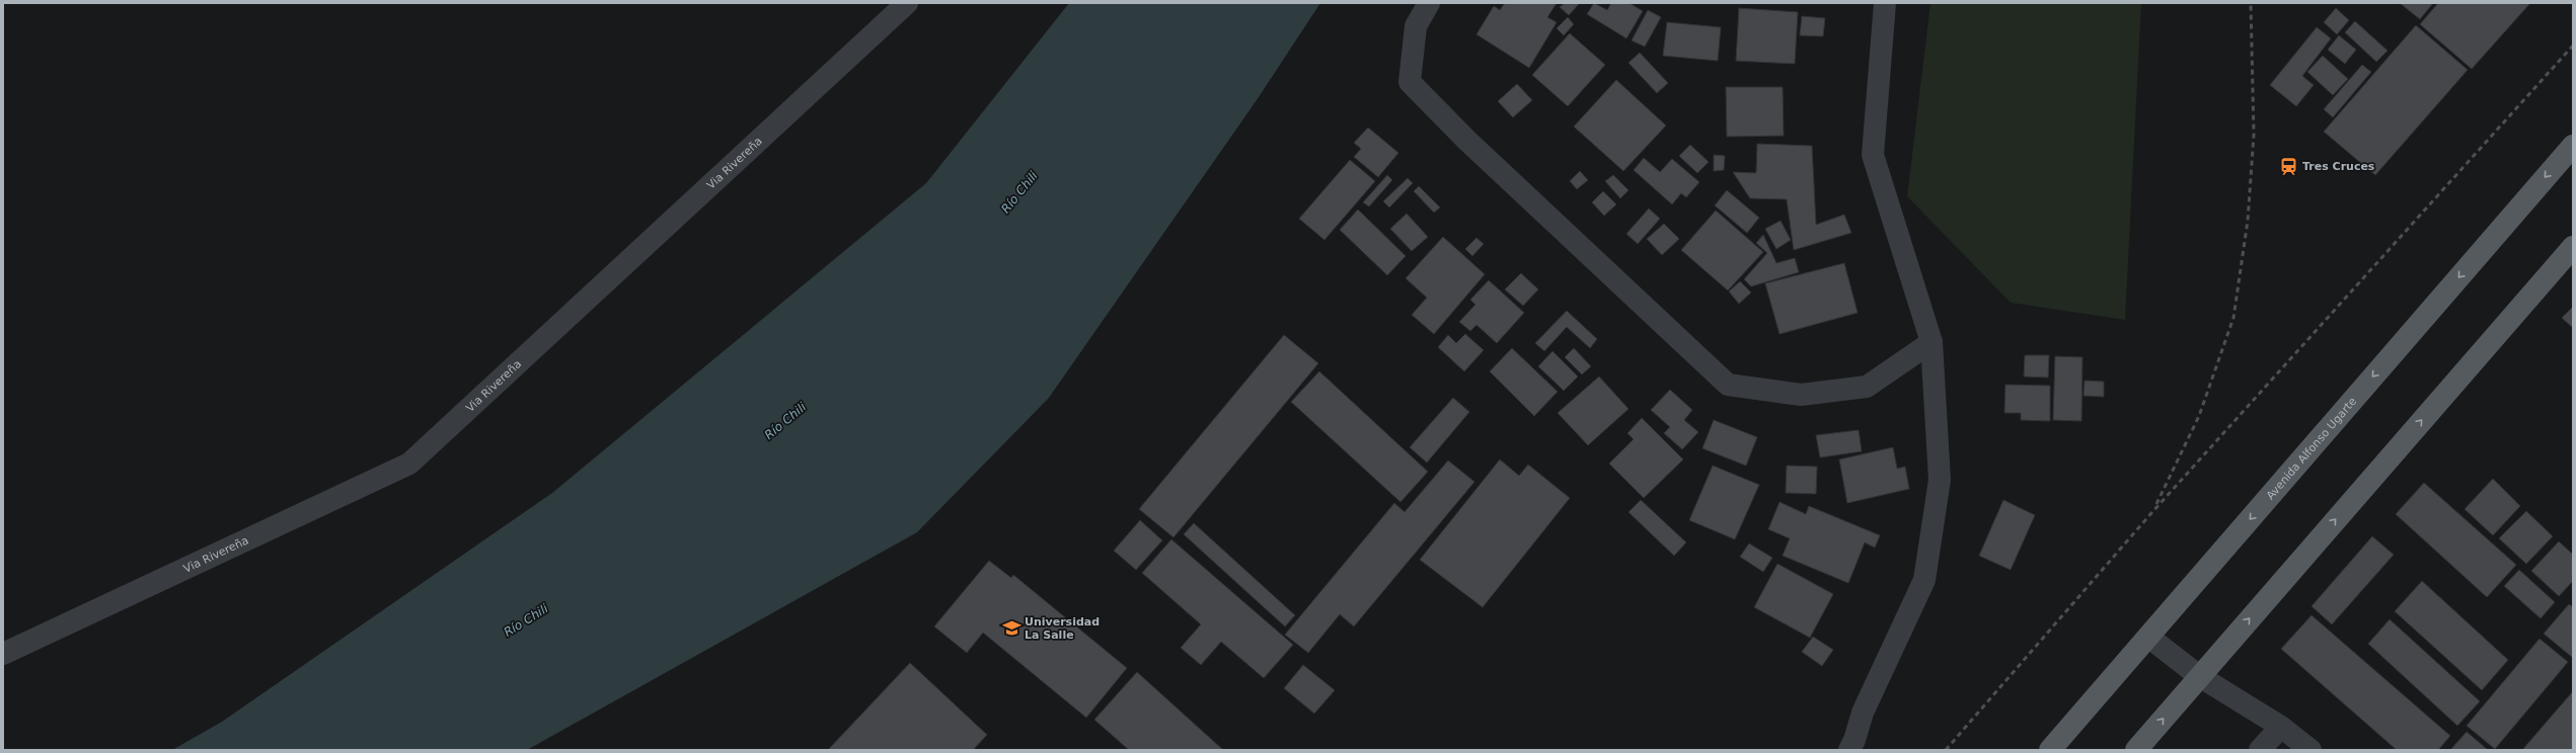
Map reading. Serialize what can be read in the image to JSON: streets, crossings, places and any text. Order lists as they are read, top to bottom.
{
  "streets": {
    "main road": ["Avenida Alfonso Ugarte"],
    "street": ["Via Rivereña"]
  },
  "water": ["Río Chili"],
  "places": {
    "station": ["Tres Cruces"],
    "school or university": ["Universidad La Salle"]
  }
}
